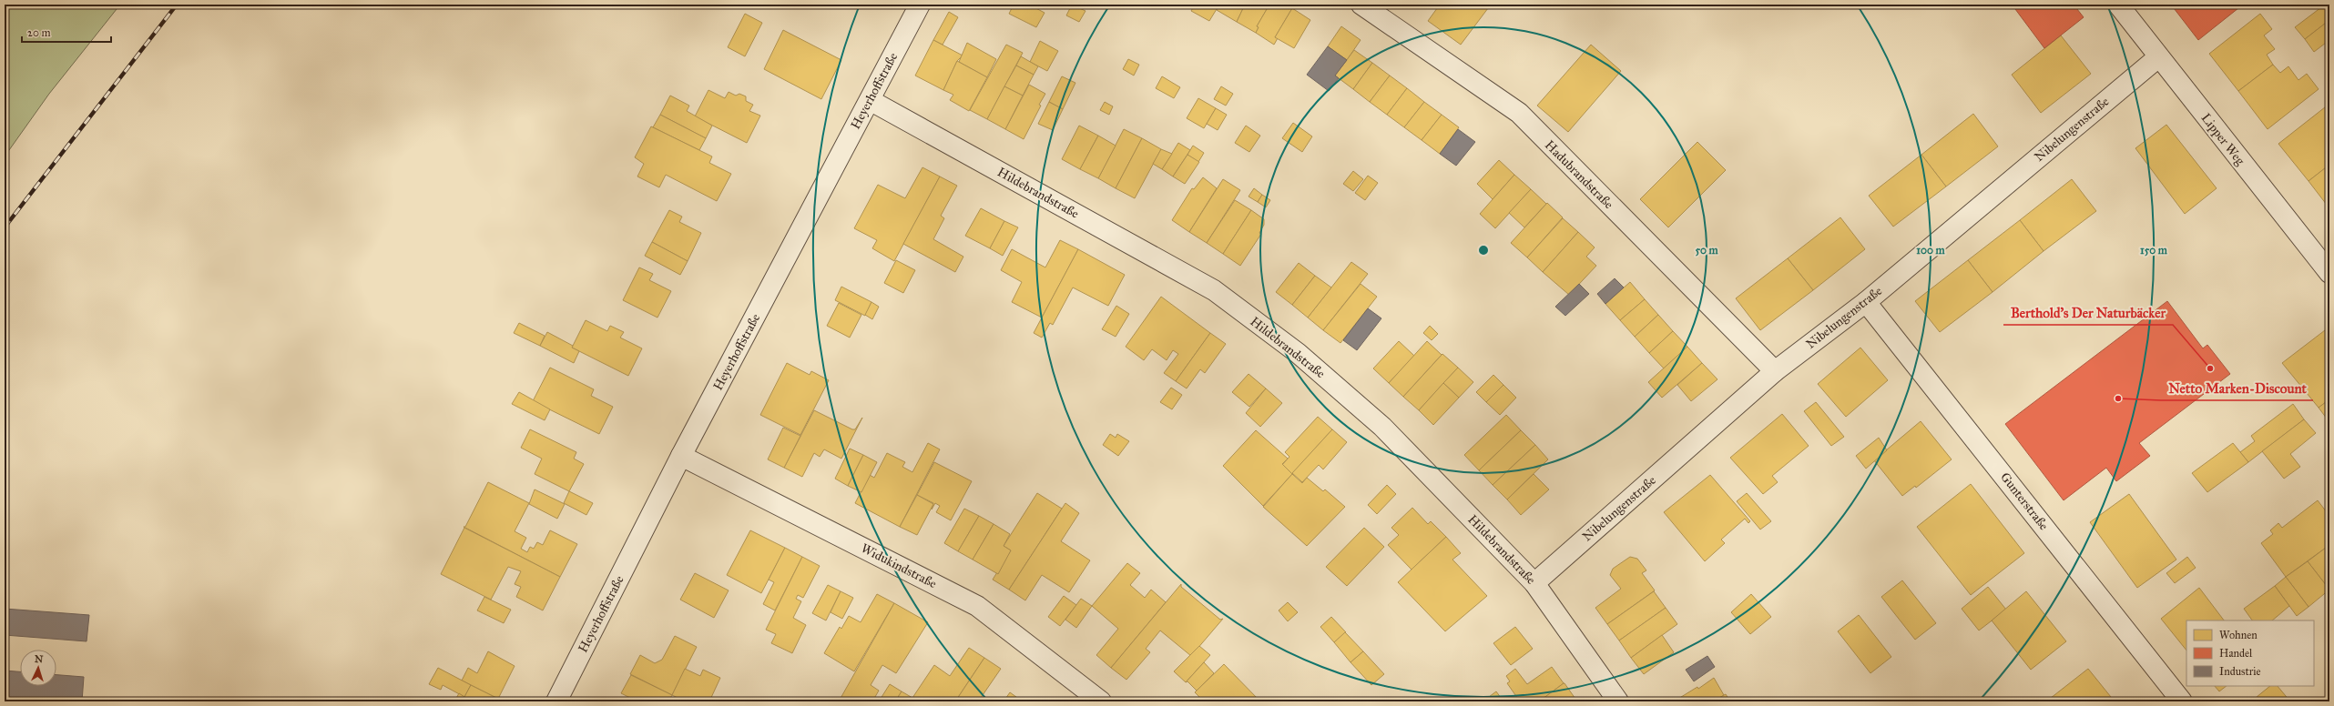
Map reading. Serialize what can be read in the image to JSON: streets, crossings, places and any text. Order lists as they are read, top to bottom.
{
  "streets": {
    "street": [
      "Heyerhoffstraße",
      "Nibelungenstraße",
      "Lipper Weg",
      "Hadubrandstraße",
      "Hildebrandstraße",
      "Gunterstraße",
      "Widukindstraße"
    ]
  },
  "crossings": [
    ["Heyerhoffstraße", "Hildebrandstraße"],
    ["Heyerhoffstraße", "Widukindstraße"],
    ["Nibelungenstraße", "Lipper Weg"],
    ["Nibelungenstraße", "Hadubrandstraße"],
    ["Nibelungenstraße", "Hildebrandstraße"],
    ["Nibelungenstraße", "Gunterstraße"]
  ],
  "places": ["Berthold's Der Naturbäcker", "Netto Marken-Discount"],
  "legend": ["Wohnen", "Handel", "Industrie"],
  "scale_bar": "20 m",
  "north": "top",
  "rings": ["50 m", "100 m", "150 m"]
}
